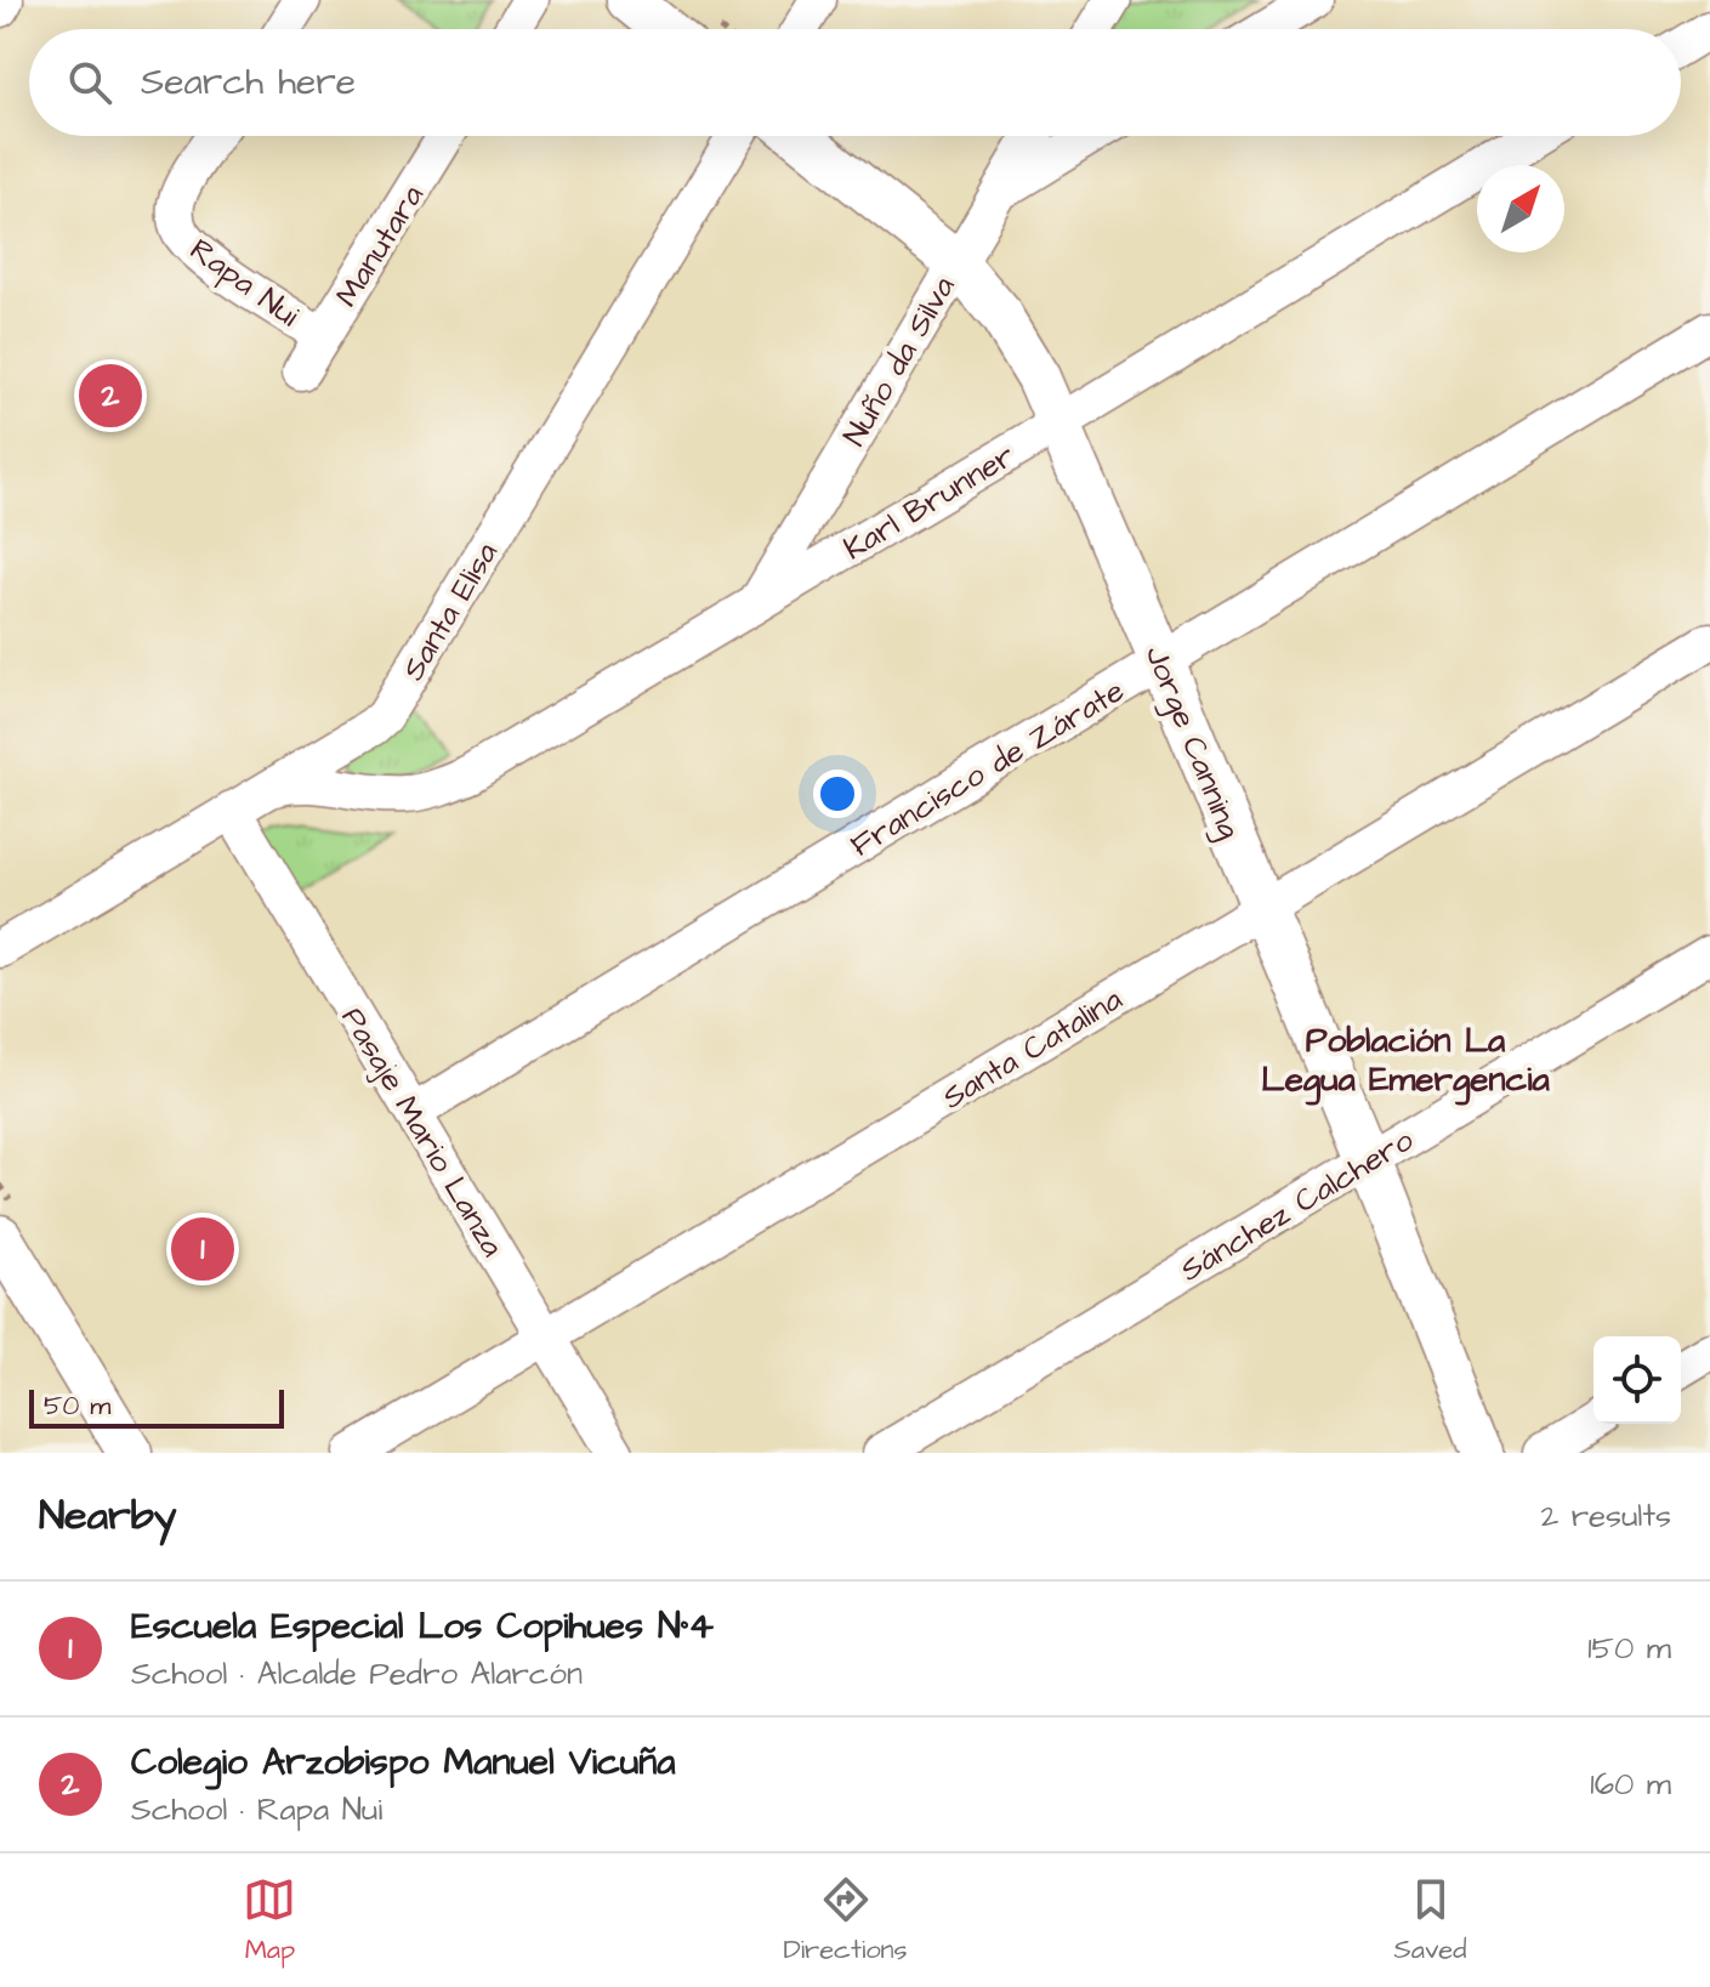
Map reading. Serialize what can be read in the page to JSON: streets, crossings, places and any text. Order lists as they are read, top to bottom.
{
  "streets": {
    "street": [
      "Manutara",
      "Rapa Nui",
      "Nuño da Silva",
      "Karl Brunner",
      "Santa Elisa",
      "Jorge Canning",
      "Francisco de Zárate",
      "Santa Catalina",
      "Pasaje Mario Lanza",
      "Sánchez Calchero"
    ]
  },
  "crossings": [
    ["Manutara", "Rapa Nui"],
    ["Nuño da Silva", "Karl Brunner"],
    ["Nuño da Silva", "Jorge Canning"],
    ["Karl Brunner", "Santa Elisa"],
    ["Karl Brunner", "Jorge Canning"],
    ["Santa Elisa", "Pasaje Mario Lanza"],
    ["Jorge Canning", "Francisco de Zárate"],
    ["Jorge Canning", "Santa Catalina"],
    ["Jorge Canning", "Sánchez Calchero"],
    ["Francisco de Zárate", "Pasaje Mario Lanza"],
    ["Santa Catalina", "Pasaje Mario Lanza"]
  ],
  "districts": ["Población La Legua Emergencia"],
  "scale_bar": "50 m",
  "north": "top right",
  "page": {
    "search": "Search here",
    "pins": ["2", "1"],
    "scale": "50 m",
    "heading": ["Nearby", "2 results"],
    "list": [
      {
        "mark": "1",
        "name": "Escuela Especial Los Copihues N°4",
        "note": "School · Alcalde Pedro Alarcón",
        "value": "150 m"
      },
      {
        "mark": "2",
        "name": "Colegio Arzobispo Manuel Vicuña",
        "note": "School · Rapa Nui",
        "value": "160 m"
      }
    ],
    "nav": ["Map", "Directions", "Saved"]
  }
}
